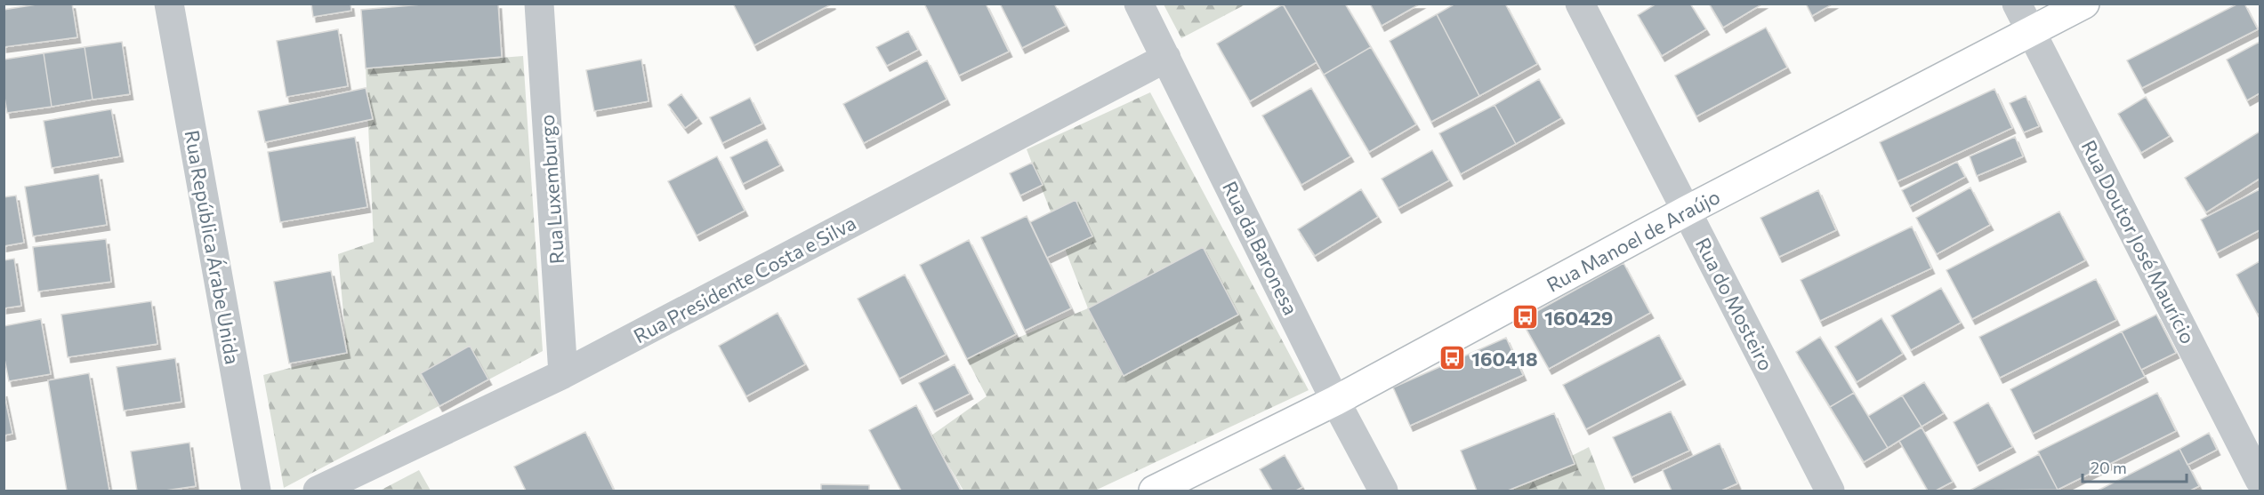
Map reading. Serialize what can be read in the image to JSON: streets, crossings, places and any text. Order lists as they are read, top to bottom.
{
  "streets": {
    "street": [
      "Rua Luxemburgo",
      "Rua Manoel de Araújo",
      "Rua Doutor José Maurício",
      "Rua República Árabe Unida",
      "Rua da Baronesa",
      "Rua Presidente Costa e Silva",
      "Rua do Mosteiro"
    ]
  },
  "crossings": [
    ["Rua Luxemburgo", "Rua Presidente Costa e Silva"],
    ["Rua Manoel de Araújo", "Rua Doutor José Maurício"],
    ["Rua Manoel de Araújo", "Rua da Baronesa"],
    ["Rua Manoel de Araújo", "Rua do Mosteiro"],
    ["Rua da Baronesa", "Rua Presidente Costa e Silva"]
  ],
  "places": {
    "bus stop": ["160429", "160418"]
  },
  "scale_bar": "20 m"
}
